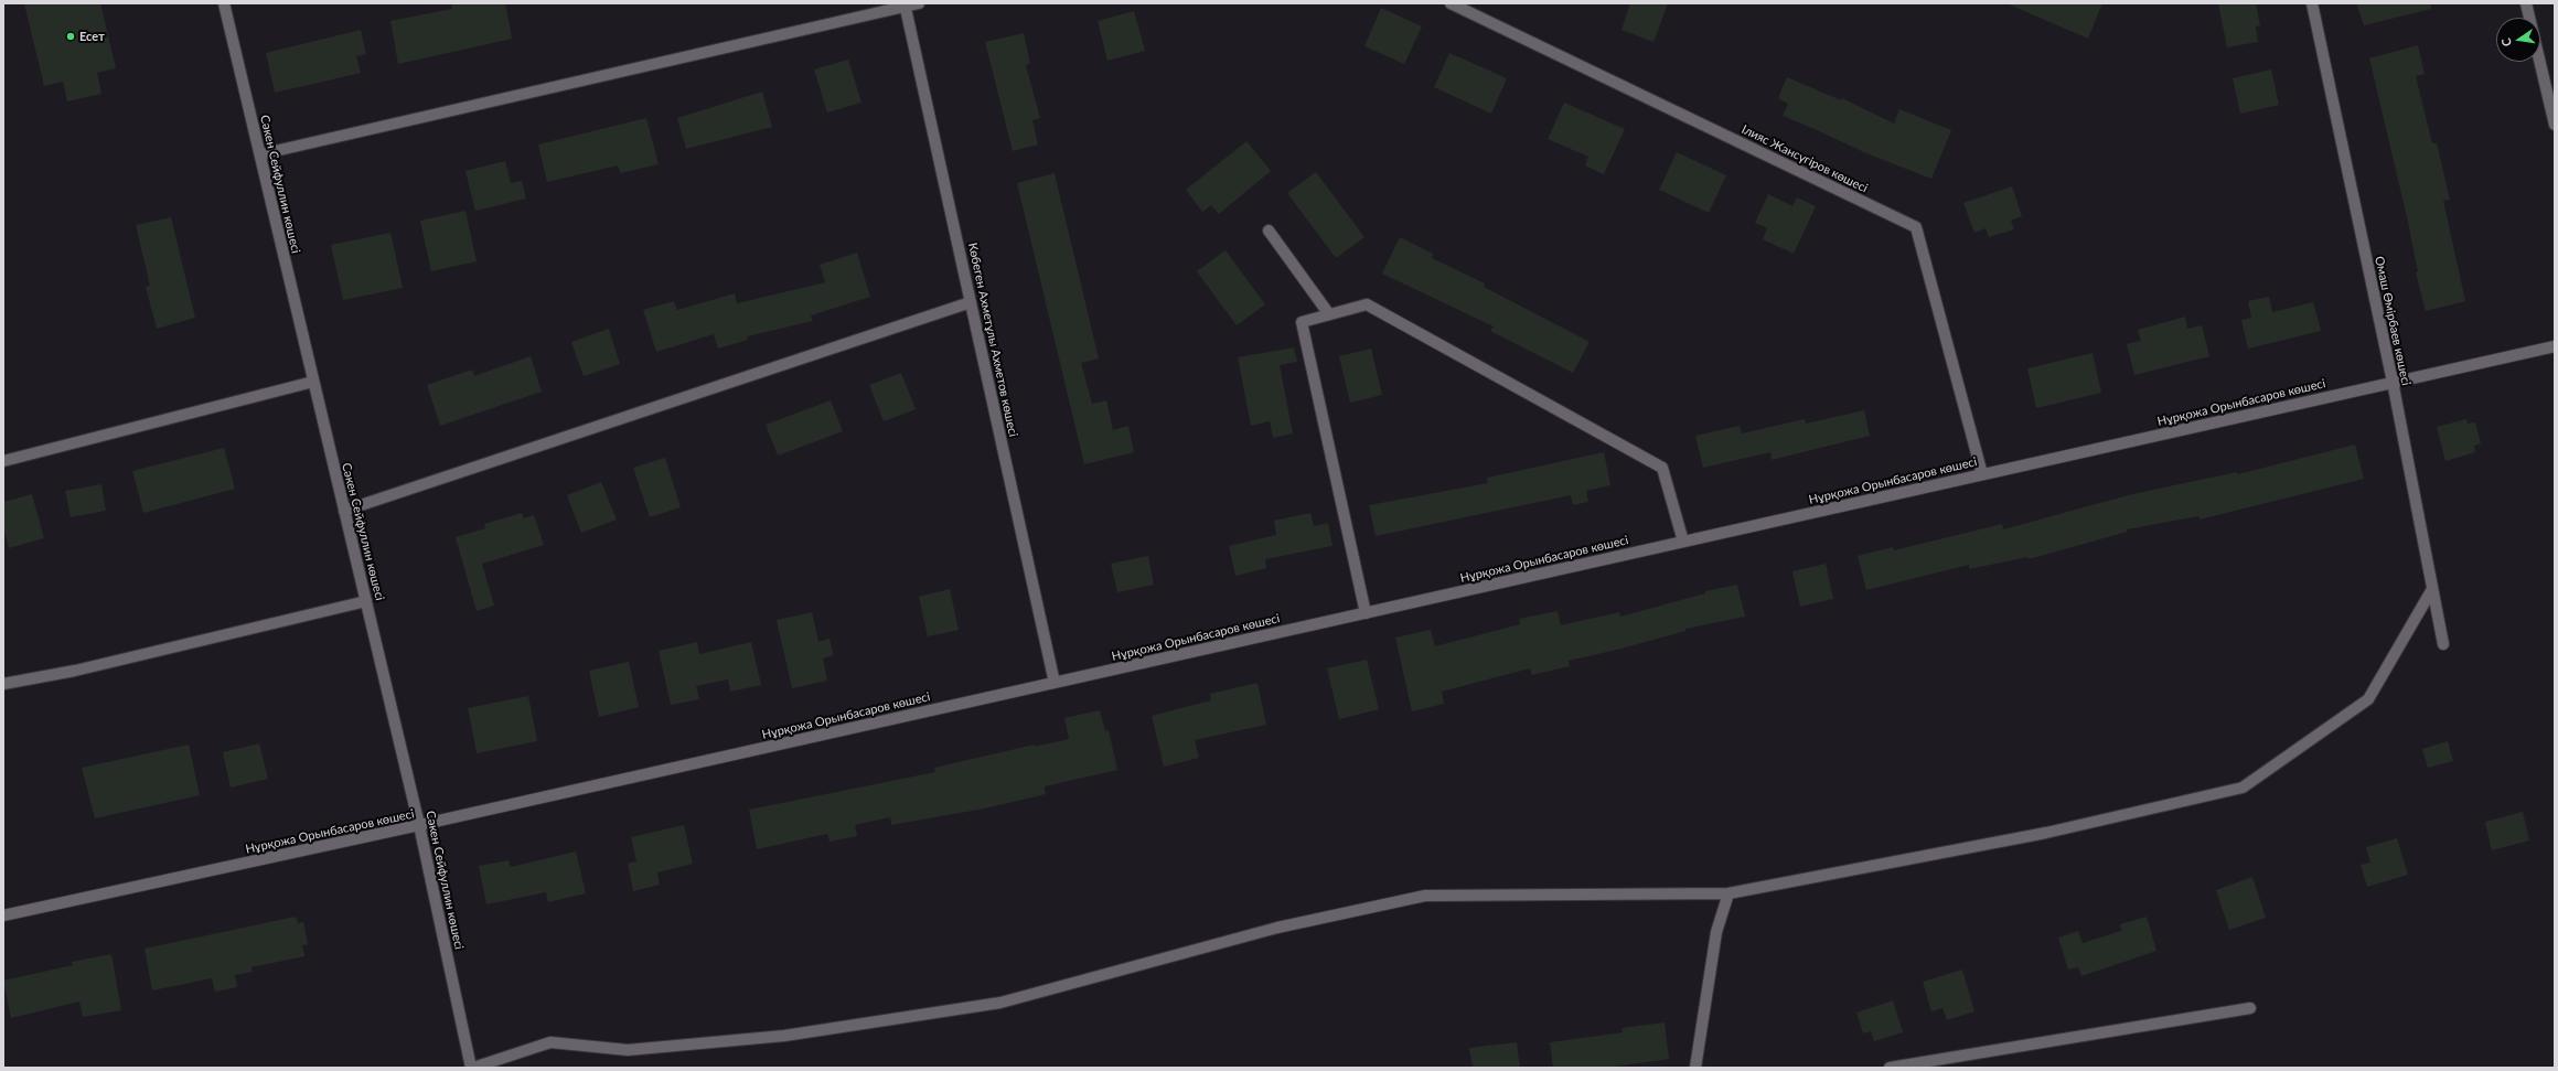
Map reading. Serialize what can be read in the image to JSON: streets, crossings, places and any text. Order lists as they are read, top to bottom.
{
  "streets": {
    "street": [
      "Ілияс Жансүгіров көшесі",
      "Сәкен Сейфуллин көшесі",
      "Омаш Өмірбаев көшесі",
      "Көбеген Ахметұлы Ахметов көшесі",
      "Нұрқожа Орынбасаров көшесі"
    ]
  },
  "crossings": [
    ["Ілияс Жансүгіров көшесі", "Нұрқожа Орынбасаров көшесі"],
    ["Сәкен Сейфуллин көшесі", "Нұрқожа Орынбасаров көшесі"],
    ["Омаш Өмірбаев көшесі", "Нұрқожа Орынбасаров көшесі"],
    ["Көбеген Ахметұлы Ахметов көшесі", "Нұрқожа Орынбасаров көшесі"]
  ],
  "places": ["Есет"],
  "north": "left"
}
